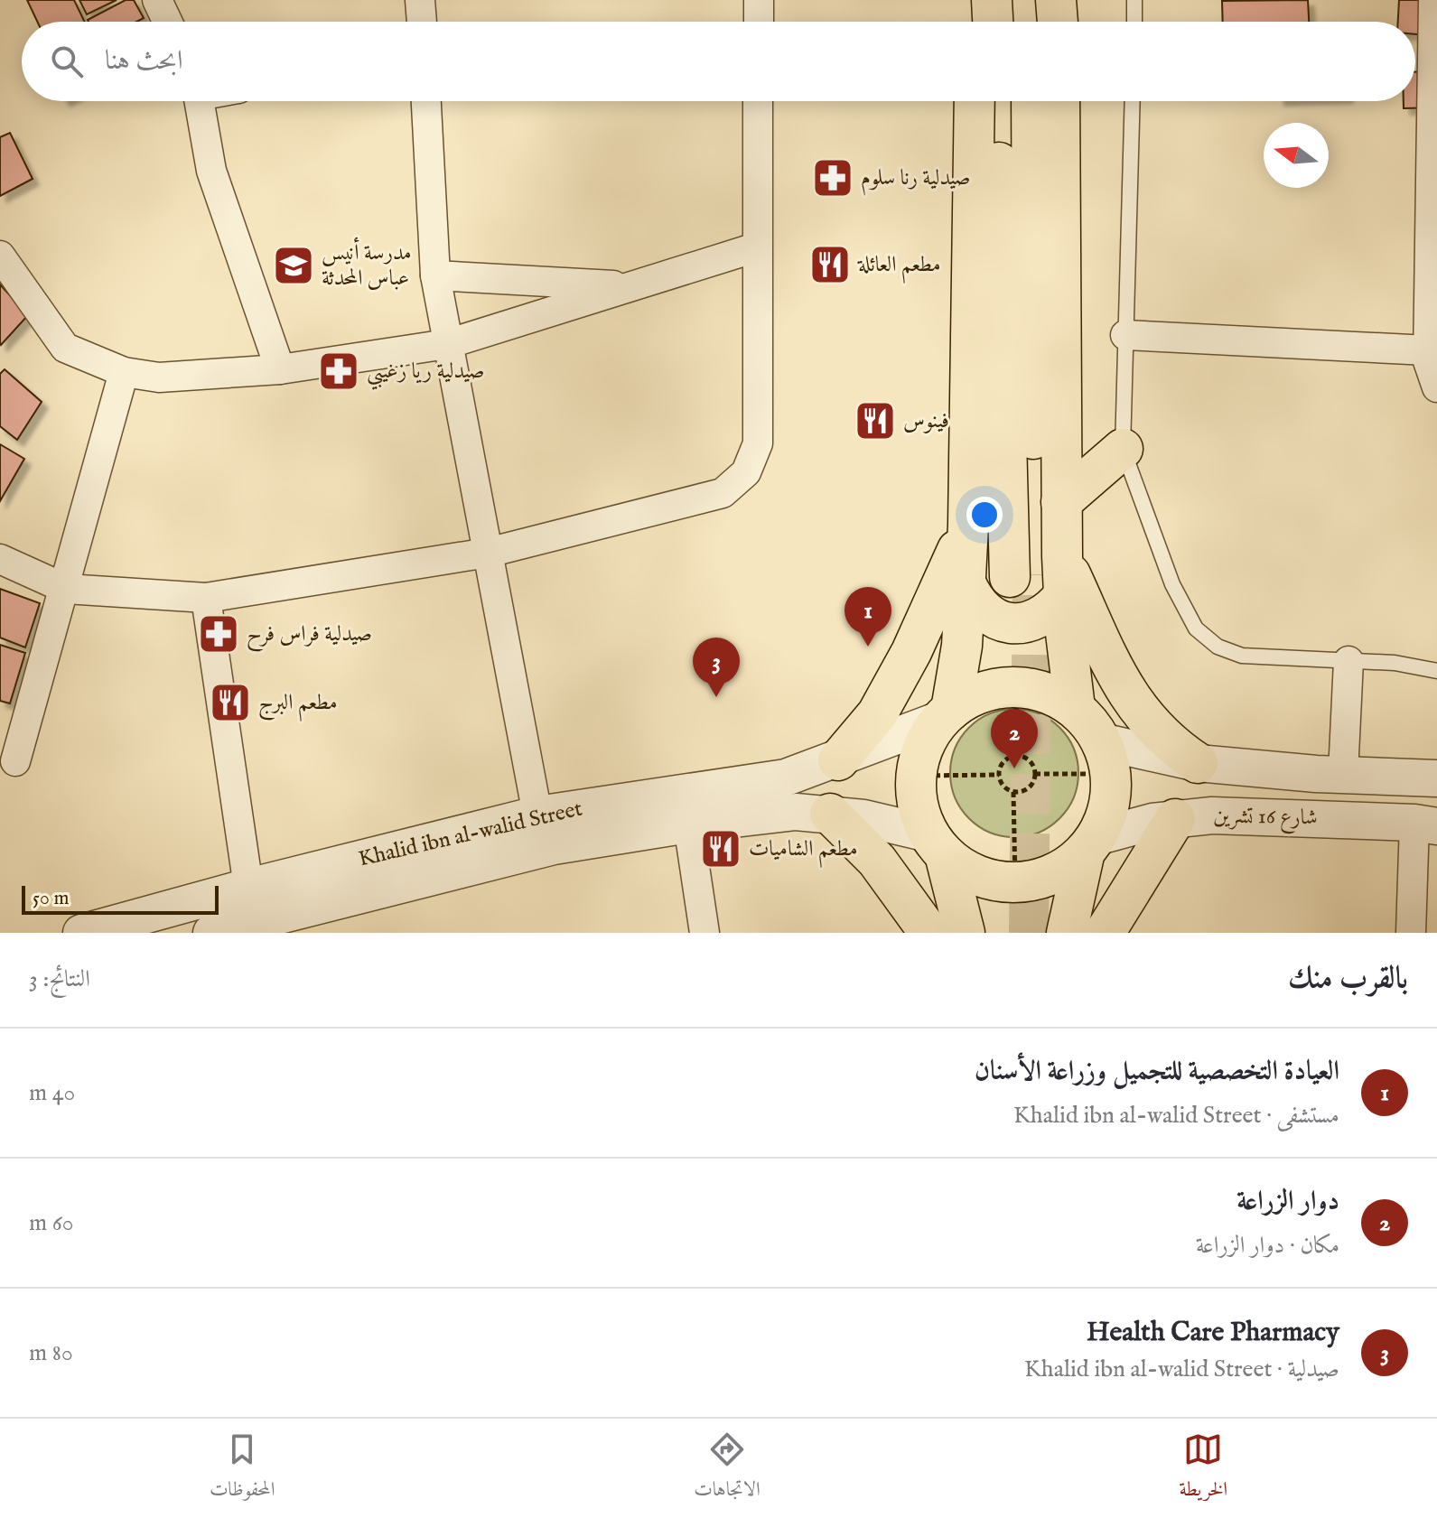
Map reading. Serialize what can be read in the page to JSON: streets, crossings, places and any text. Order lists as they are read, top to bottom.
{
  "streets": {
    "street": ["شارع 16 تشرين", "Khalid ibn al-walid Street"]
  },
  "places": {
    "pharmacy": ["صيدلية رنا سلوم", "صيدلية ريا زغيبي", "صيدلية فراس فرح"],
    "restaurant": [
      "مطعم العائلة",
      "فينوس",
      "مطعم البرج",
      "مطعم الشاميات"
    ],
    "school or university": ["مدرسة أنيس عباس المحدثة"]
  },
  "scale_bar": "50 m",
  "north": "left",
  "page": {
    "search": "ابحث هنا",
    "pins": ["1", "3", "2"],
    "scale": "50 m",
    "heading": ["بالقرب منك", "النتائج: 3"],
    "list": [
      {
        "mark": "1",
        "name": "العيادة التخصصية للتجميل وزراعة الأسنان",
        "note": "مستشفى · Khalid ibn al-walid Street",
        "value": "40 m"
      },
      {
        "mark": "2",
        "name": "دوار الزراعة",
        "note": "مكان · دوار الزراعة",
        "value": "60 m"
      },
      {
        "mark": "3",
        "name": "Health Care Pharmacy",
        "note": "صيدلية · Khalid ibn al-walid Street",
        "value": "80 m"
      }
    ],
    "nav": ["الخريطة", "الاتجاهات", "المحفوظات"]
  }
}
